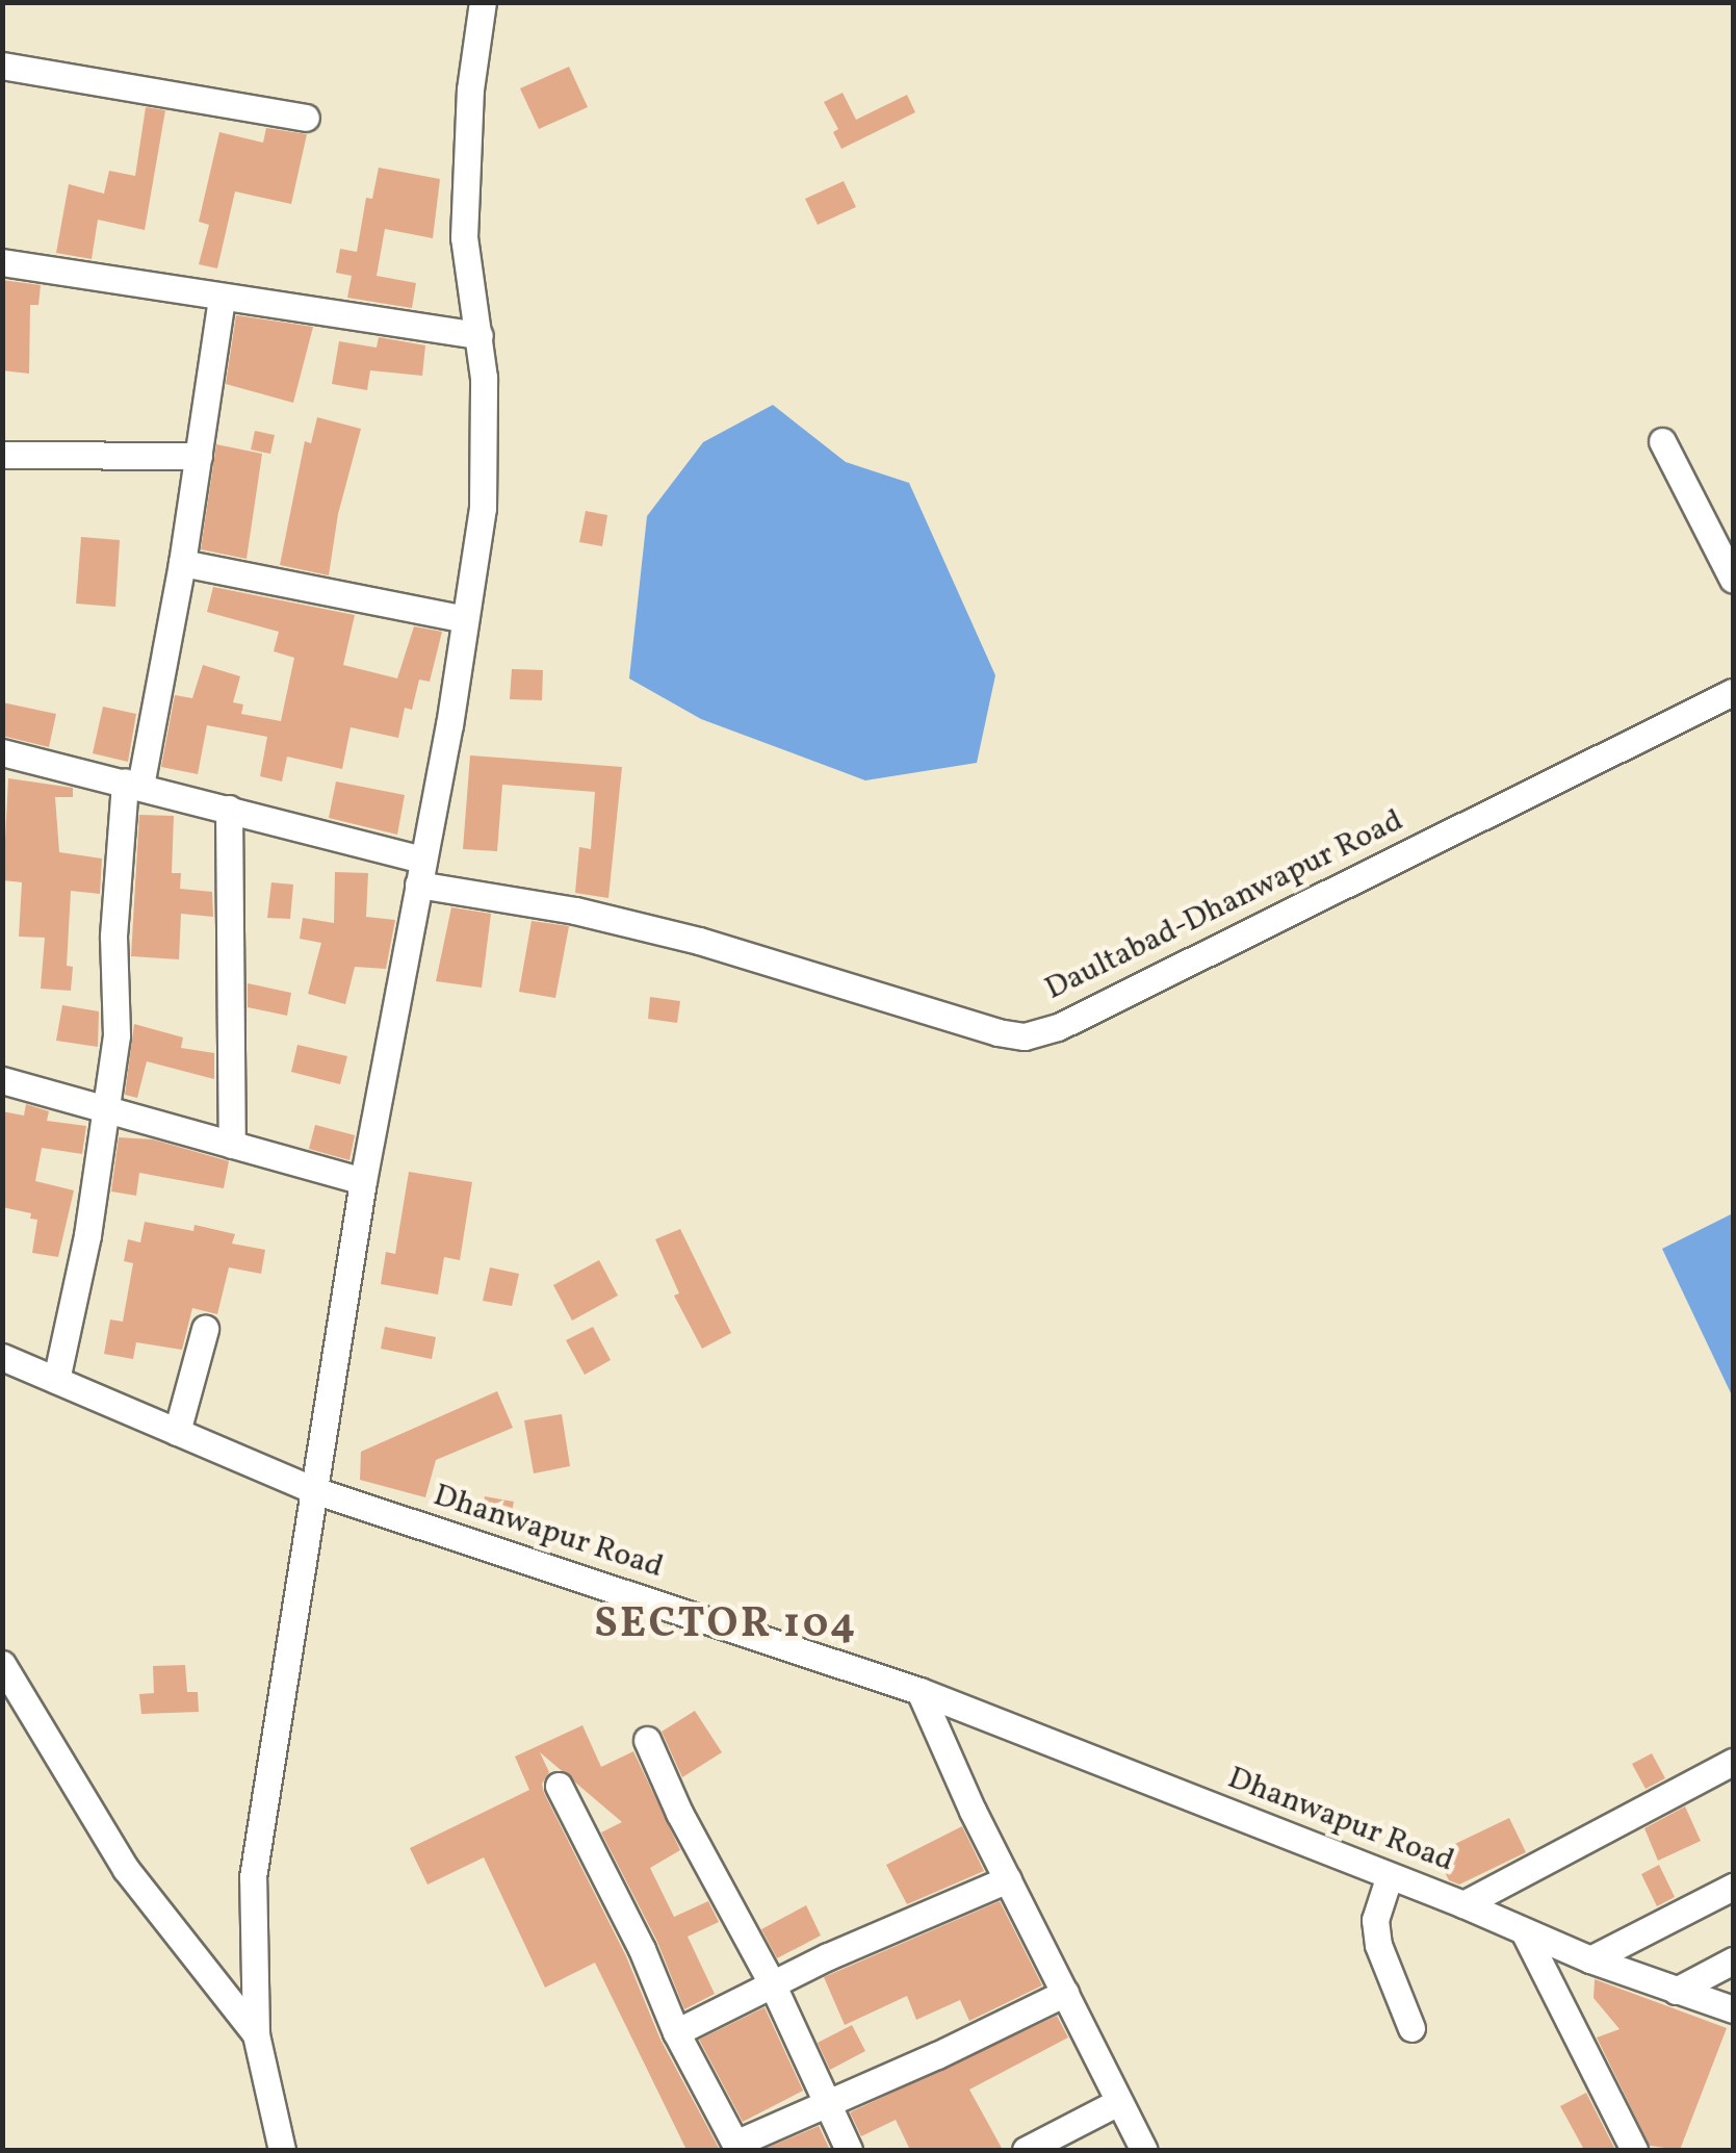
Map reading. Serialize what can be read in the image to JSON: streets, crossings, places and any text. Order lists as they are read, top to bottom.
{
  "streets": {
    "street": ["Daultabad-Dhanwapur Road", "Dhanwapur Road"]
  },
  "districts": ["SECTOR 104"]
}
